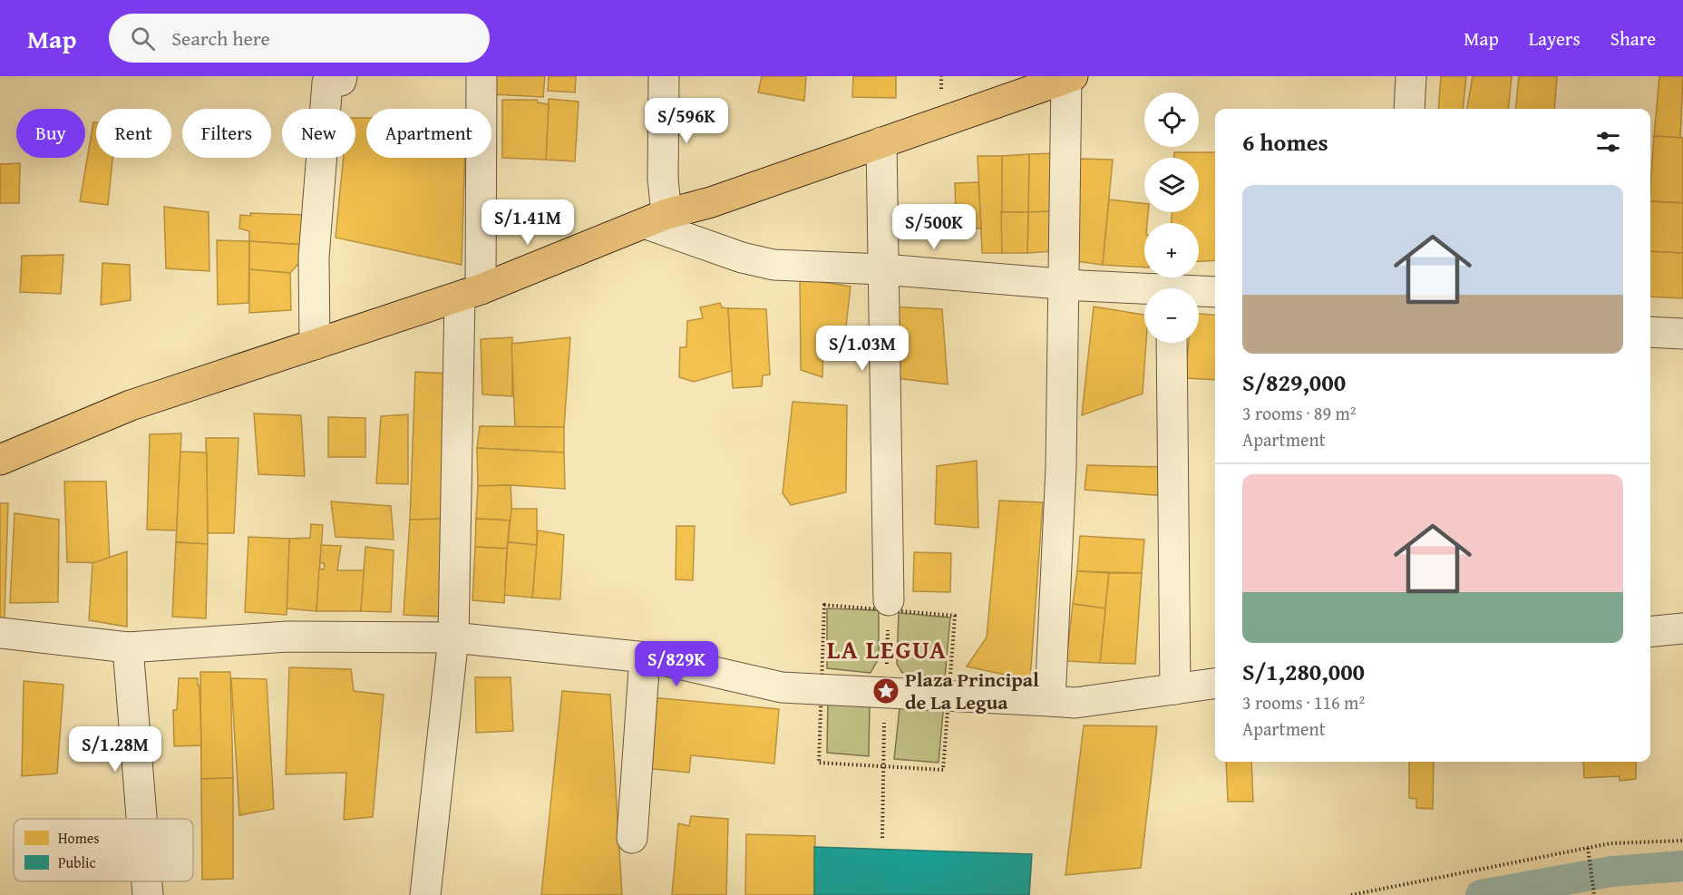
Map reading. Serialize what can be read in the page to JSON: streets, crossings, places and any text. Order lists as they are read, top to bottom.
{
  "districts": ["LA LEGUA"],
  "places": {
    "place": ["Plaza Principal de La Legua"]
  },
  "legend": ["Homes", "Public"],
  "page": {
    "header": "Map",
    "search": "Search here",
    "nav": ["Map", "Layers", "Share"],
    "map_buttons": ["+", "−"],
    "price": [
      "S/596K",
      "S/1.41M",
      "S/500K",
      "S/1.03M",
      "S/829K",
      "S/1.28M"
    ],
    "chip": [
      "Buy",
      "Rent",
      "Filters",
      "New",
      "Apartment"
    ],
    "heading": "6 homes",
    "list": [
      {
        "name": "S/829,000",
        "note": "3 rooms · 89 m² · Apartment"
      },
      {
        "name": "S/1,280,000",
        "note": "3 rooms · 116 m² · Apartment"
      }
    ]
  }
}
